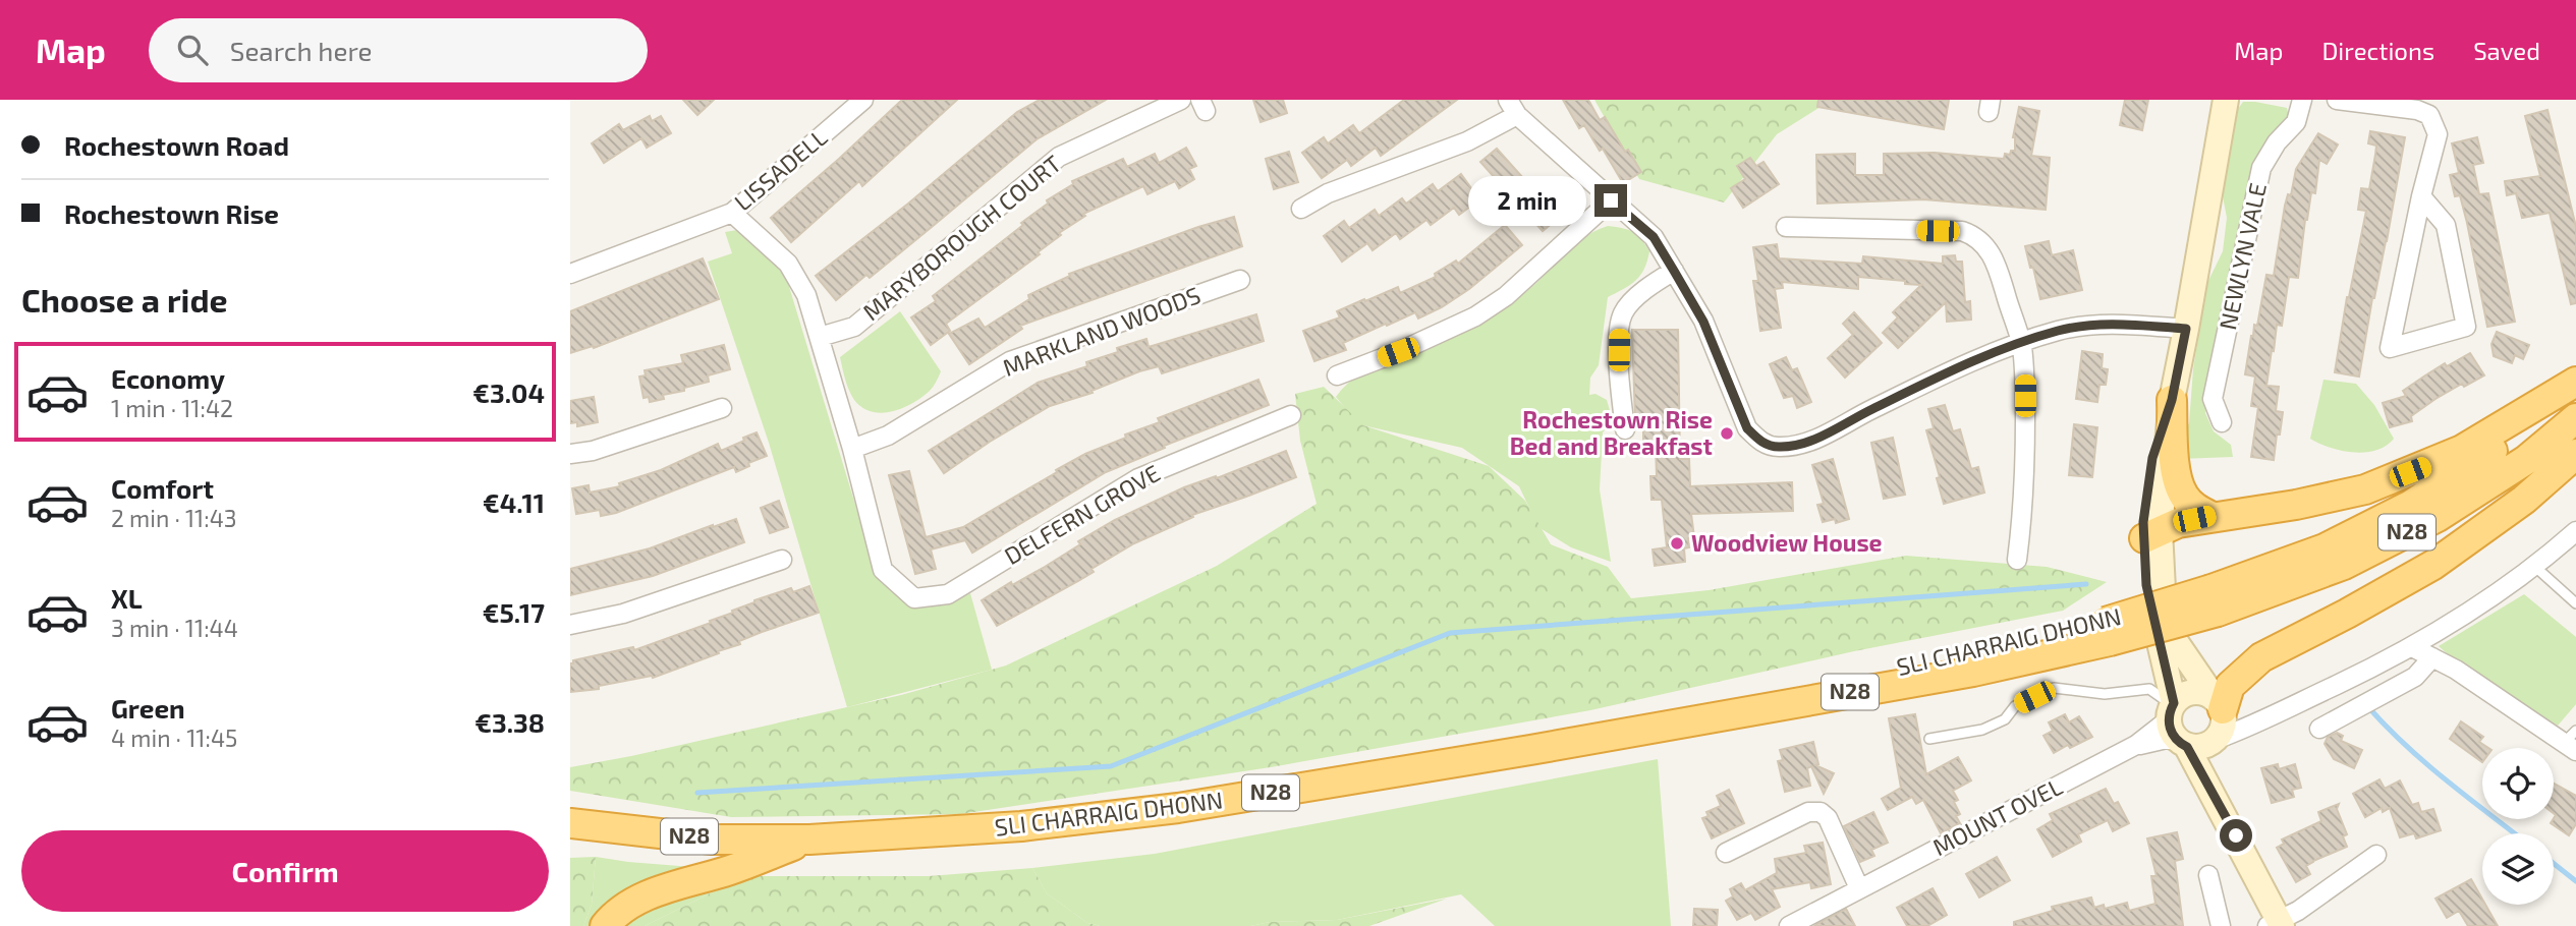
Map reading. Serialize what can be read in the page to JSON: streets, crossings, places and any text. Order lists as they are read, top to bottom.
{
  "streets": {
    "highway": ["N28", "SLI CHARRAIG DHONN"],
    "street": [
      "LISSADELL",
      "MARYBOROUGH COURT",
      "NEWLYN VALE",
      "MARKLAND WOODS",
      "DELFERN GROVE",
      "MOUNT OVEL"
    ]
  },
  "crossings": [
    ["MARKLAND WOODS", "DELFERN GROVE"]
  ],
  "places": ["Rochestown Rise Bed and Breakfast", "Woodview House"],
  "page": {
    "header": "Map",
    "search": "Search here",
    "nav": ["Map", "Directions", "Saved"],
    "banner": ["Rochestown Road", "Rochestown Rise"],
    "bubble": "2 min",
    "heading": "Choose a ride",
    "list": [
      {
        "name": "Economy",
        "note": "1 min · 11:42",
        "value": "€3.04"
      },
      {
        "name": "Comfort",
        "note": "2 min · 11:43",
        "value": "€4.11"
      },
      {
        "name": "XL",
        "note": "3 min · 11:44",
        "value": "€5.17"
      },
      {
        "name": "Green",
        "note": "4 min · 11:45",
        "value": "€3.38"
      }
    ],
    "buttons": "Confirm"
  }
}
